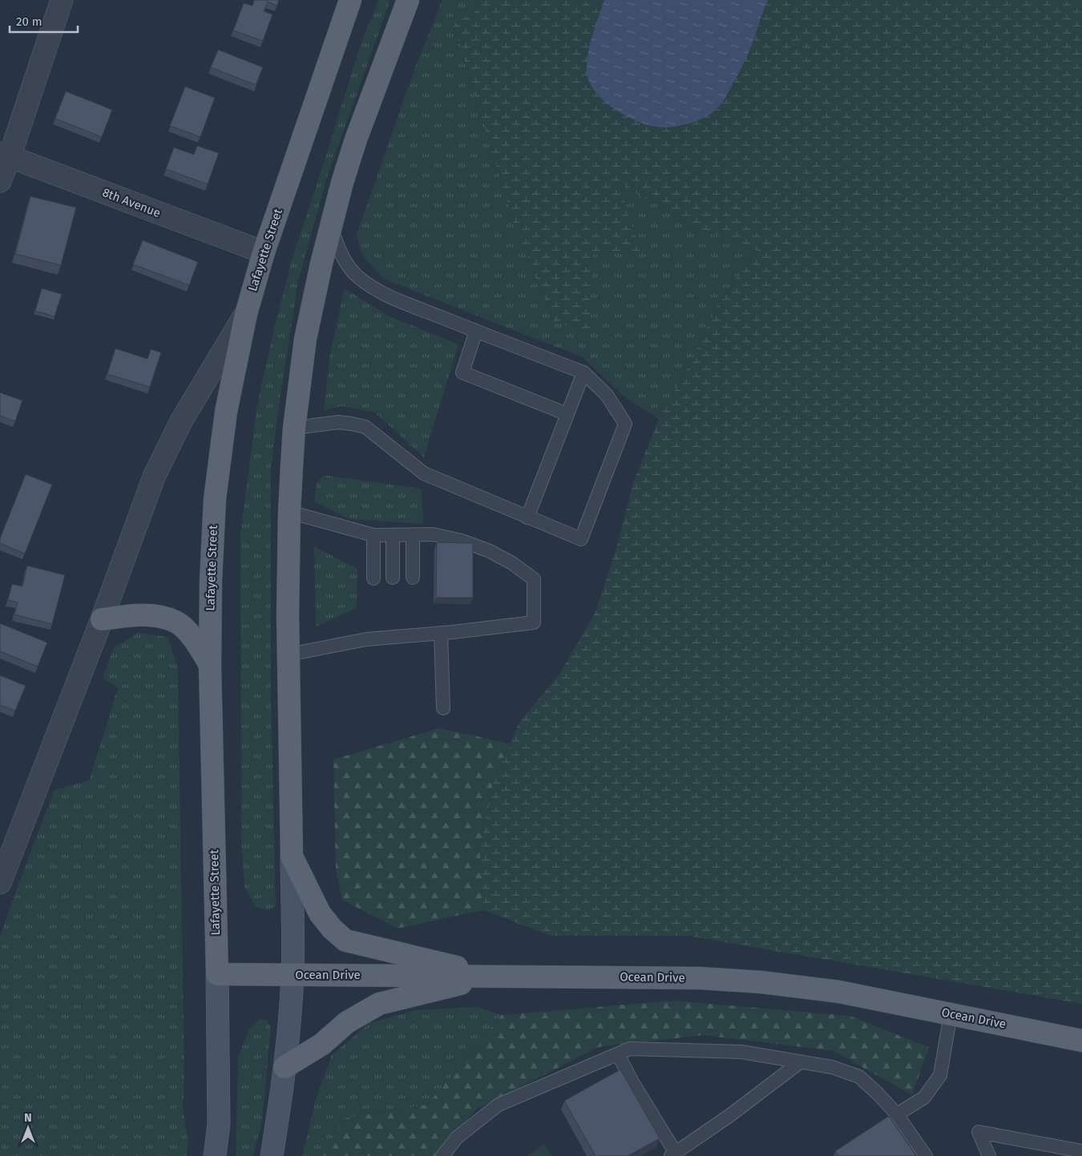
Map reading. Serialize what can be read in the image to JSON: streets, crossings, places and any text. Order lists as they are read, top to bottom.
{
  "streets": {
    "main road": ["Lafayette Street", "Ocean Drive"],
    "street": ["8th Avenue"]
  },
  "crossings": [
    ["8th Avenue", "Lafayette Street"],
    ["Lafayette Street", "Ocean Drive"]
  ],
  "scale_bar": "20 m",
  "north": "top"
}
